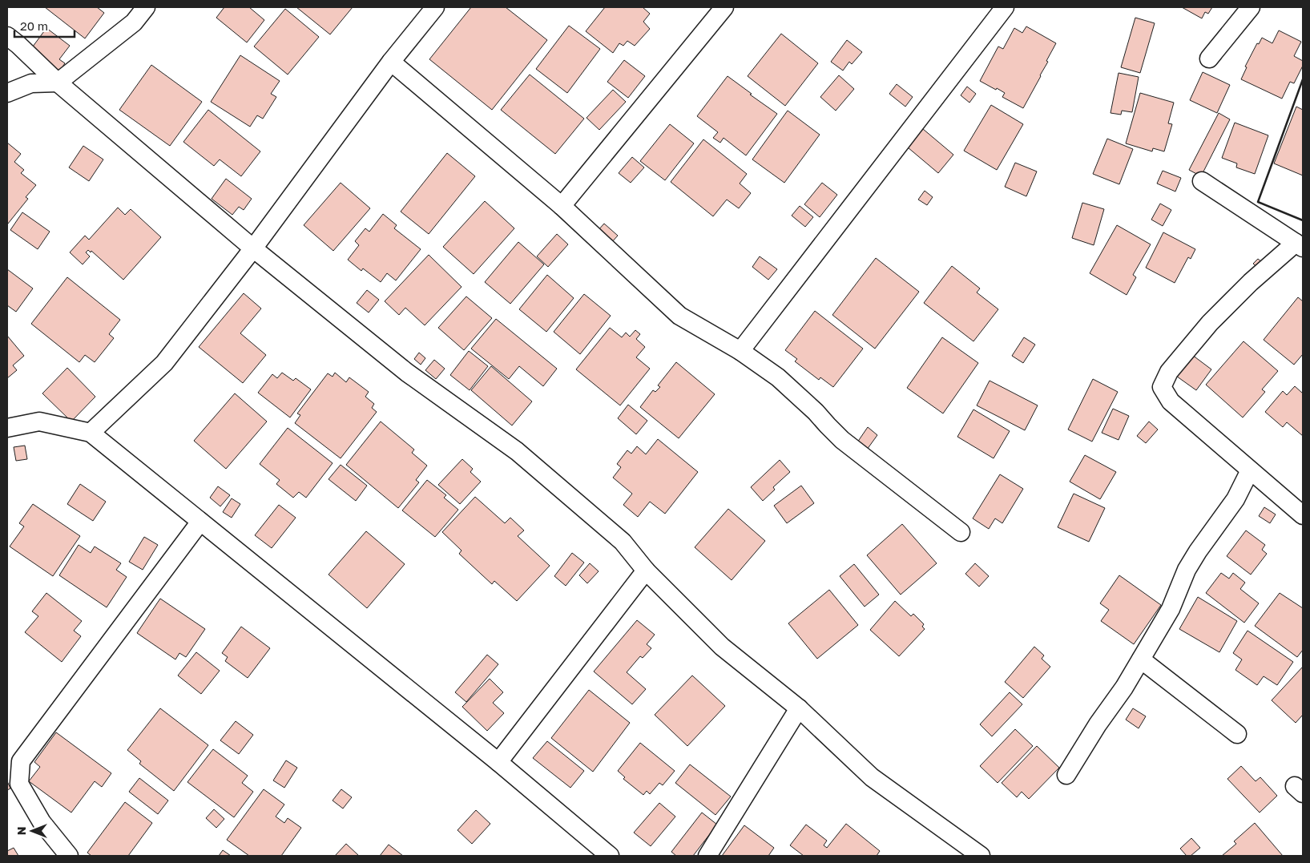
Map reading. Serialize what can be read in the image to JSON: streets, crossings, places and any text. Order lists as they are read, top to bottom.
{
  "scale_bar": "20 m",
  "north": "left"
}
